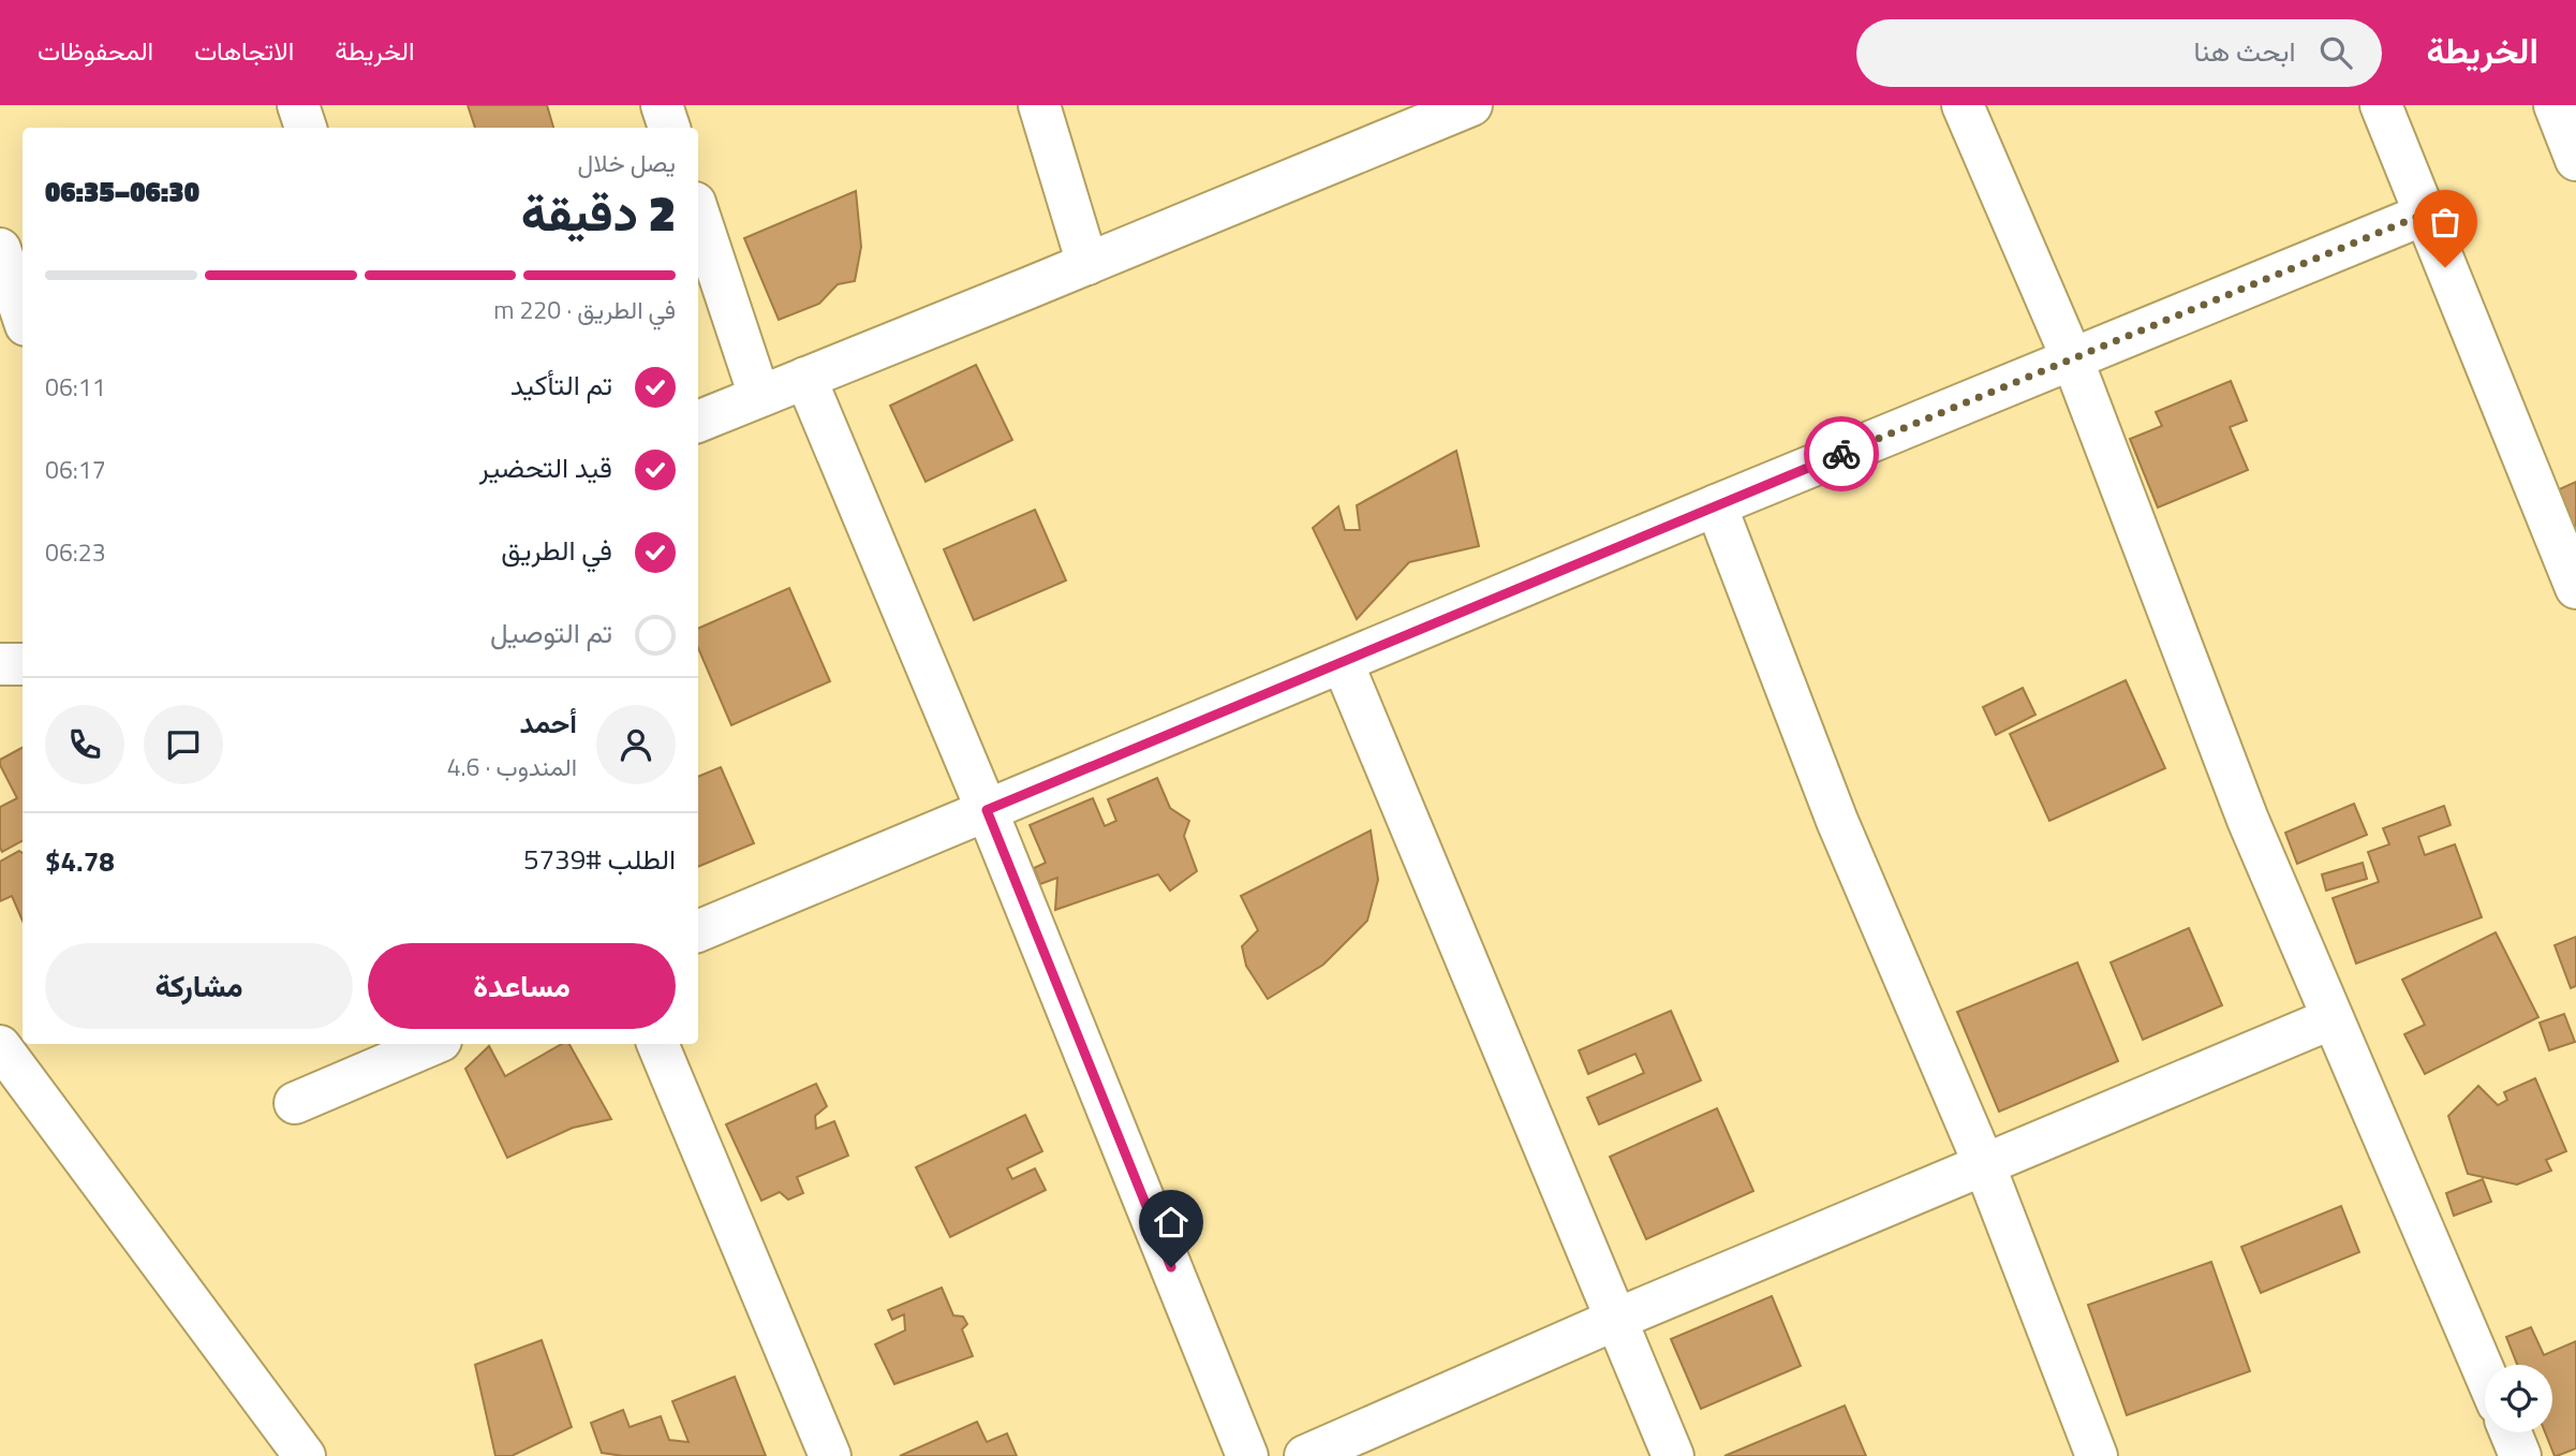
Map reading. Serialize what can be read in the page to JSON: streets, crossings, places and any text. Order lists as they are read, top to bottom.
{
  "page": {
    "header": "الخريطة",
    "search": "ابحث هنا",
    "nav": ["الخريطة", "الاتجاهات", "المحفوظات"],
    "heading": ["2 دقيقة", "يصل خلال", "06:30–06:35"],
    "panel": [
      "أحمد",
      "المندوب · 4.6",
      "الطلب #5739",
      "$4.78"
    ],
    "bar": "في الطريق · 220 m",
    "list": [
      ["تم التأكيد", "06:11"],
      ["قيد التحضير", "06:17"],
      ["في الطريق", "06:23"],
      "تم التوصيل"
    ],
    "buttons": ["مساعدة", "مشاركة"]
  }
}
